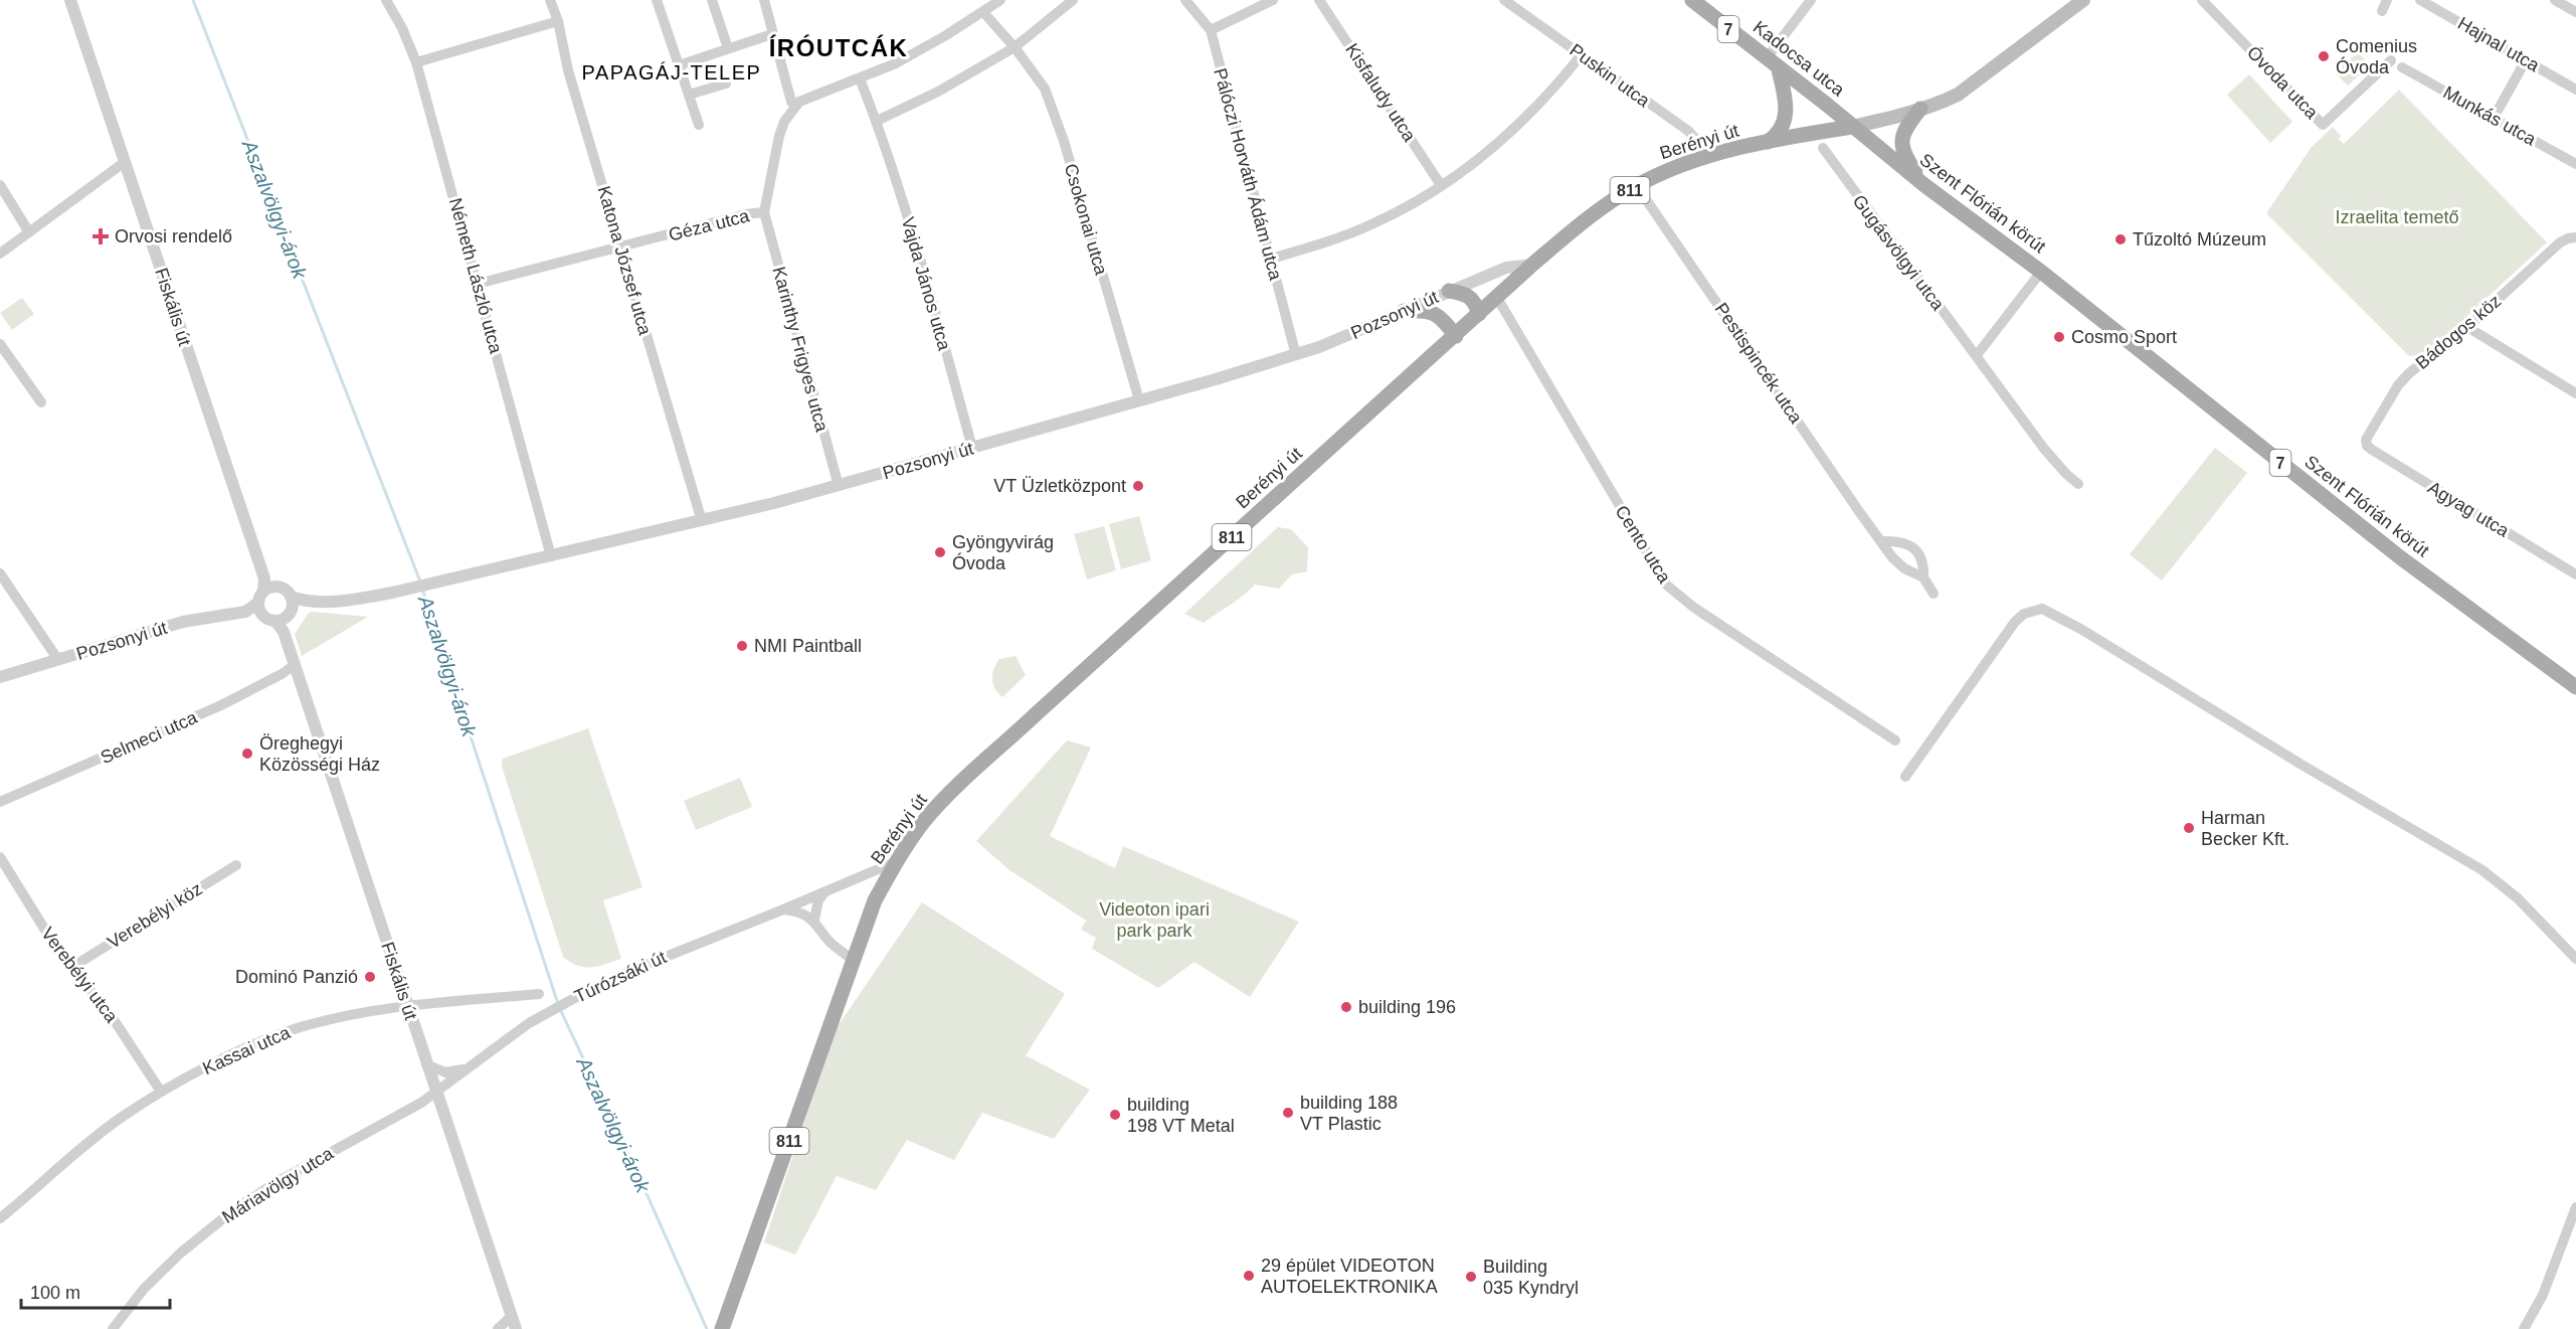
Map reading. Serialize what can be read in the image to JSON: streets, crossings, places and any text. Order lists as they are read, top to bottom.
{
  "streets": {
    "main road": [
      "7",
      "Kadocsa utca",
      "Berényi út",
      "811",
      "Szent Flórián körút"
    ],
    "street": [
      "Hajnal utca",
      "Puskin utca",
      "Óvoda utca",
      "Kisfaludy utca",
      "Munkás utca",
      "Pálóczi Horváth Ádám utca",
      "Csokonai utca",
      "Géza utca",
      "Gugásvölgyi utca",
      "Katona József utca",
      "Németh László utca",
      "Vajda János utca",
      "Fiskális út",
      "Pozsonyi út",
      "Bádogos köz",
      "Karinthy Frigyes utca",
      "Pestispincék utca",
      "Agyag utca",
      "Cento utca",
      "Selmeci utca",
      "Verebélyi köz",
      "Verebélyi utca",
      "Túrózsáki út",
      "Kassai utca",
      "Máriavölgy utca"
    ]
  },
  "crossings": [
    ["Kadocsa utca", "Berényi út"],
    ["Kadocsa utca", "Szent Flórián körút"],
    ["Puskin utca", "Berényi út"],
    ["Berényi út", "Szent Flórián körút"],
    ["Berényi út", "Pozsonyi út"],
    ["Berényi út", "Pestispincék utca"],
    ["Berényi út", "Cento utca"],
    ["Berényi út", "Túrózsáki út"],
    ["Pálóczi Horváth Ádám utca", "Pozsonyi út"],
    ["Csokonai utca", "Pozsonyi út"],
    ["Géza utca", "Katona József utca"],
    ["Géza utca", "Németh László utca"],
    ["Géza utca", "Karinthy Frigyes utca"],
    ["Katona József utca", "Pozsonyi út"],
    ["Németh László utca", "Pozsonyi út"],
    ["Vajda János utca", "Pozsonyi út"],
    ["Fiskális út", "Pozsonyi út"],
    ["Fiskális út", "Selmeci utca"],
    ["Fiskális út", "Túrózsáki út"],
    ["Fiskális út", "Kassai utca"],
    ["Fiskális út", "Máriavölgy utca"],
    ["Pozsonyi út", "Karinthy Frigyes utca"],
    ["Bádogos köz", "Agyag utca"],
    ["Verebélyi köz", "Verebélyi utca"],
    ["Verebélyi utca", "Kassai utca"],
    ["Túrózsáki út", "Máriavölgy utca"]
  ],
  "districts": ["ÍRÓUTCÁK", "PAPAGÁJ-TELEP"],
  "water": ["Aszalvölgyi-árok"],
  "parks": ["Izraelita temető", "Videoton ipari park park"],
  "places": {
    "other": [
      "Comenius Óvoda",
      "Tűzoltó Múzeum",
      "Cosmo Sport",
      "VT Üzletközpont",
      "Gyöngyvirág Óvoda",
      "NMI Paintball",
      "Öreghegyi Közösségi Ház",
      "Harman Becker Kft.",
      "Dominó Panzió",
      "building 196",
      "building 188 VT Plastic",
      "building 198 VT Metal",
      "29 épület VIDEOTON AUTOELEKTRONIKA",
      "Building 035 Kyndryl"
    ],
    "health": ["Orvosi rendelő"]
  },
  "scale_bar": "100 m"
}
